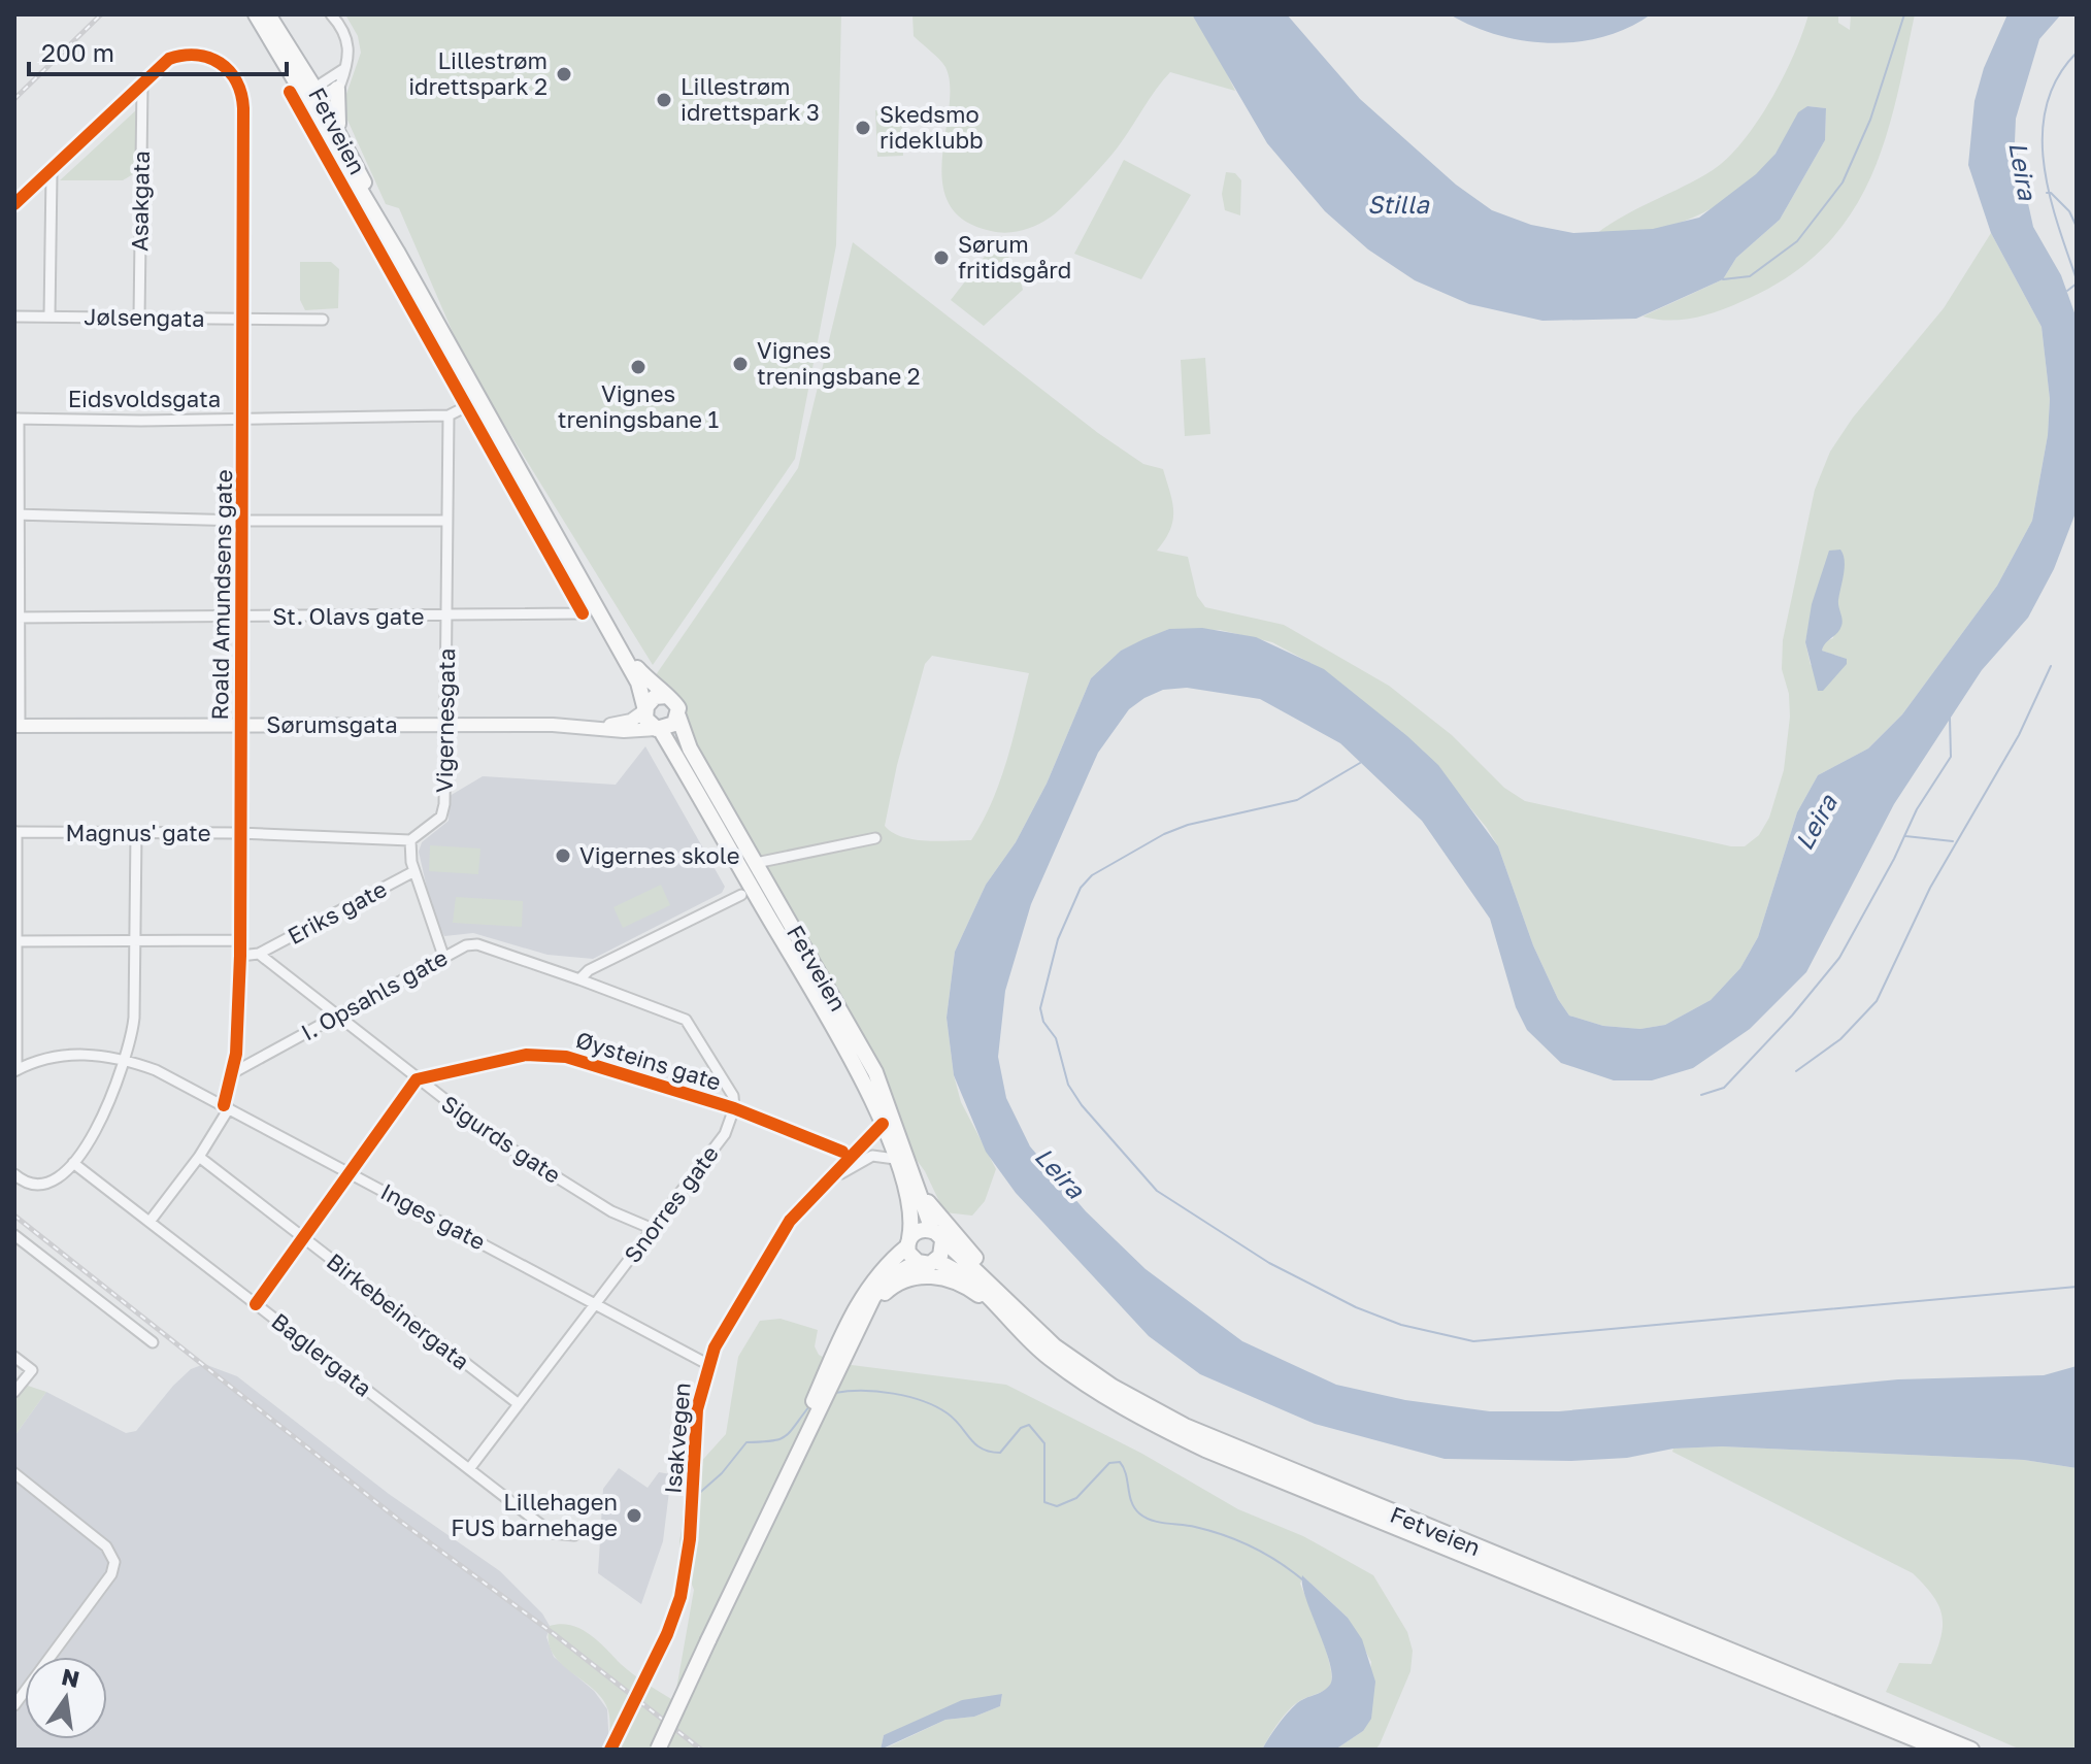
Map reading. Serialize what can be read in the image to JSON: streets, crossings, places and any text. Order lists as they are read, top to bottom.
{
  "streets": {
    "highway": ["Fetveien"],
    "main road": ["Sørumsgata"],
    "street": [
      "Asakgata",
      "Jølsengata",
      "Eidsvoldsgata",
      "Roald Amundsens gate",
      "St. Olavs gate",
      "Vigernesgata",
      "Magnus' gate",
      "Eriks gate",
      "I. Opsahls gate",
      "Øysteins gate",
      "Sigurds gate",
      "Snorres gate",
      "Inges gate",
      "Birkebeinergata",
      "Baglergata",
      "Isakvegen"
    ]
  },
  "crossings": [
    ["Fetveien", "Sørumsgata"],
    ["Fetveien", "Isakvegen"],
    ["Asakgata", "Jølsengata"],
    ["Asakgata", "Roald Amundsens gate"],
    ["Jølsengata", "Roald Amundsens gate"],
    ["Eidsvoldsgata", "Roald Amundsens gate"],
    ["Eidsvoldsgata", "St. Olavs gate"],
    ["Eidsvoldsgata", "Vigernesgata"],
    ["Roald Amundsens gate", "St. Olavs gate"],
    ["Roald Amundsens gate", "Sørumsgata"],
    ["Roald Amundsens gate", "Magnus' gate"],
    ["Roald Amundsens gate", "I. Opsahls gate"],
    ["Roald Amundsens gate", "Inges gate"],
    ["Roald Amundsens gate", "Birkebeinergata"],
    ["Roald Amundsens gate", "Baglergata"],
    ["St. Olavs gate", "Vigernesgata"],
    ["Vigernesgata", "Sørumsgata"],
    ["Vigernesgata", "Magnus' gate"],
    ["Eriks gate", "Sigurds gate"],
    ["I. Opsahls gate", "Sigurds gate"],
    ["Øysteins gate", "Sigurds gate"],
    ["Øysteins gate", "Snorres gate"],
    ["Sigurds gate", "Snorres gate"],
    ["Snorres gate", "Inges gate"],
    ["Snorres gate", "Birkebeinergata"],
    ["Snorres gate", "Baglergata"],
    ["Inges gate", "Isakvegen"]
  ],
  "water": ["Leira", "Stilla"],
  "places": [
    "Lillestrøm idrettspark 2",
    "Lillestrøm idrettspark 3",
    "Skedsmo rideklubb",
    "Sørum fritidsgård",
    "Vignes treningsbane 2",
    "Vignes treningsbane 1",
    "Vigernes skole",
    "Lillehagen FUS barnehage"
  ],
  "scale_bar": "200 m",
  "north": "top"
}
